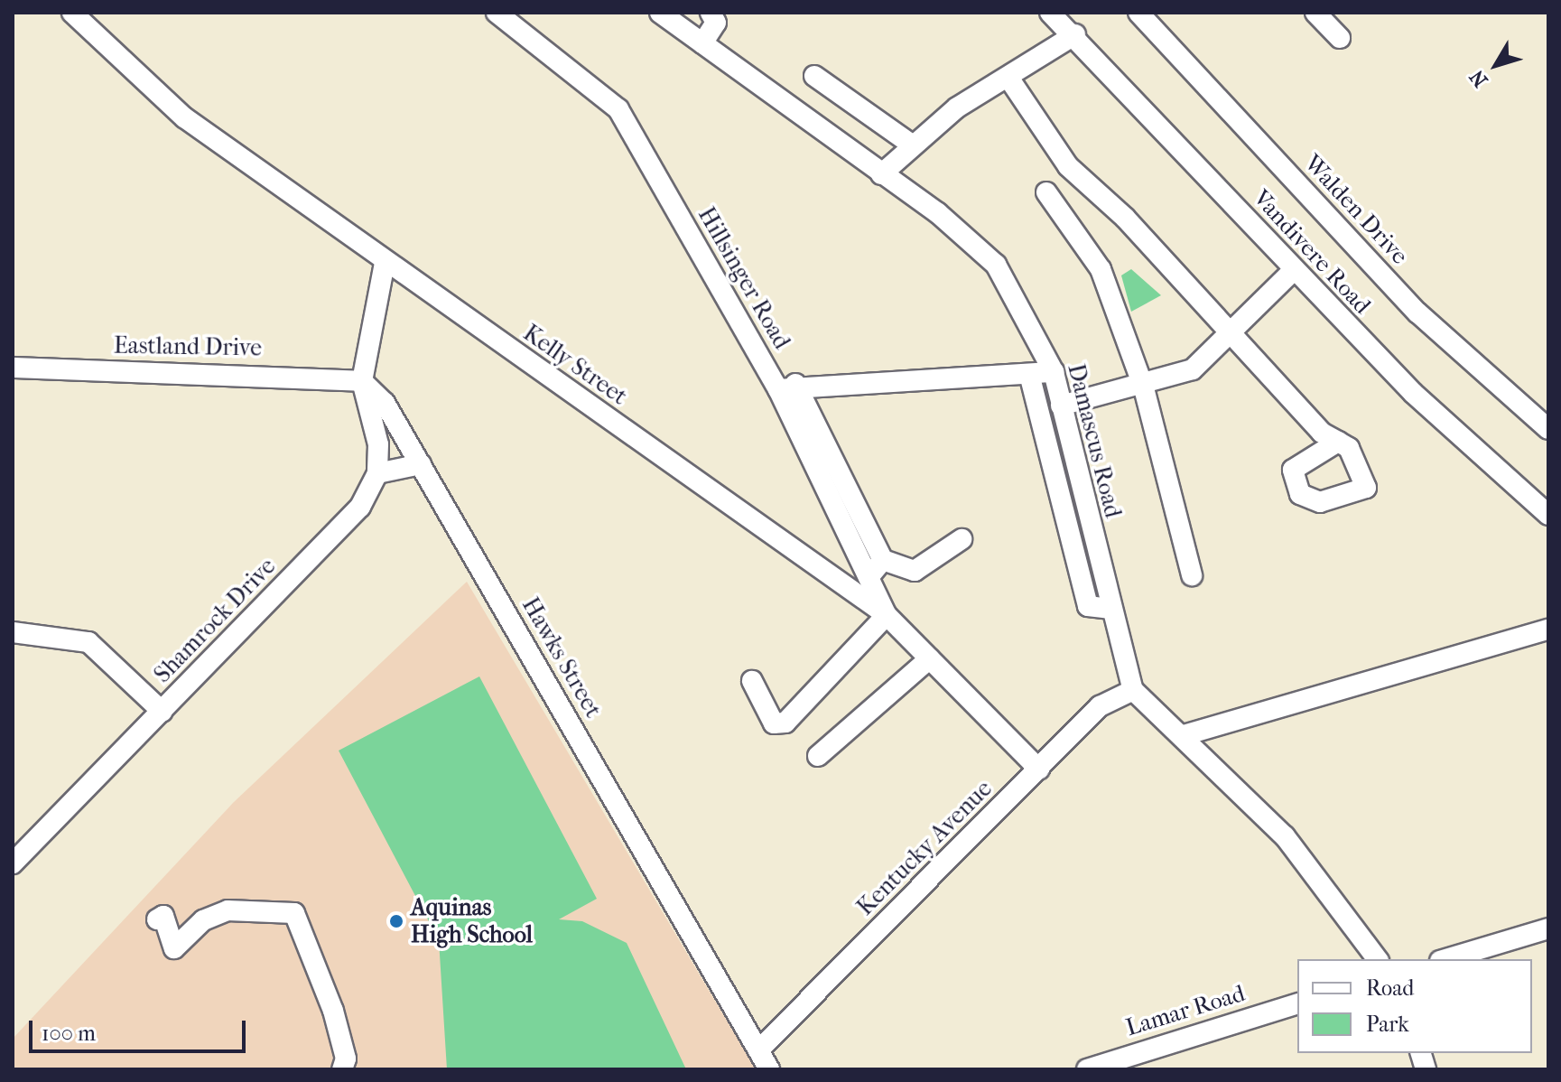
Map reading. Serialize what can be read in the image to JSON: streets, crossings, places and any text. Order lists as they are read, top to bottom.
{
  "streets": {
    "street": [
      "Walden Drive",
      "Vandivere Road",
      "Hillsinger Road",
      "Eastland Drive",
      "Kelly Street",
      "Damascus Road",
      "Shamrock Drive",
      "Hawks Street",
      "Kentucky Avenue",
      "Lamar Road"
    ]
  },
  "crossings": [
    ["Hillsinger Road", "Kelly Street"],
    ["Eastland Drive", "Shamrock Drive"],
    ["Eastland Drive", "Hawks Street"],
    ["Kelly Street", "Kentucky Avenue"],
    ["Damascus Road", "Kentucky Avenue"],
    ["Shamrock Drive", "Hawks Street"],
    ["Hawks Street", "Kentucky Avenue"]
  ],
  "places": ["Aquinas High School"],
  "legend": ["Road", "Park"],
  "scale_bar": "100 m",
  "north": "bottom left"
}
